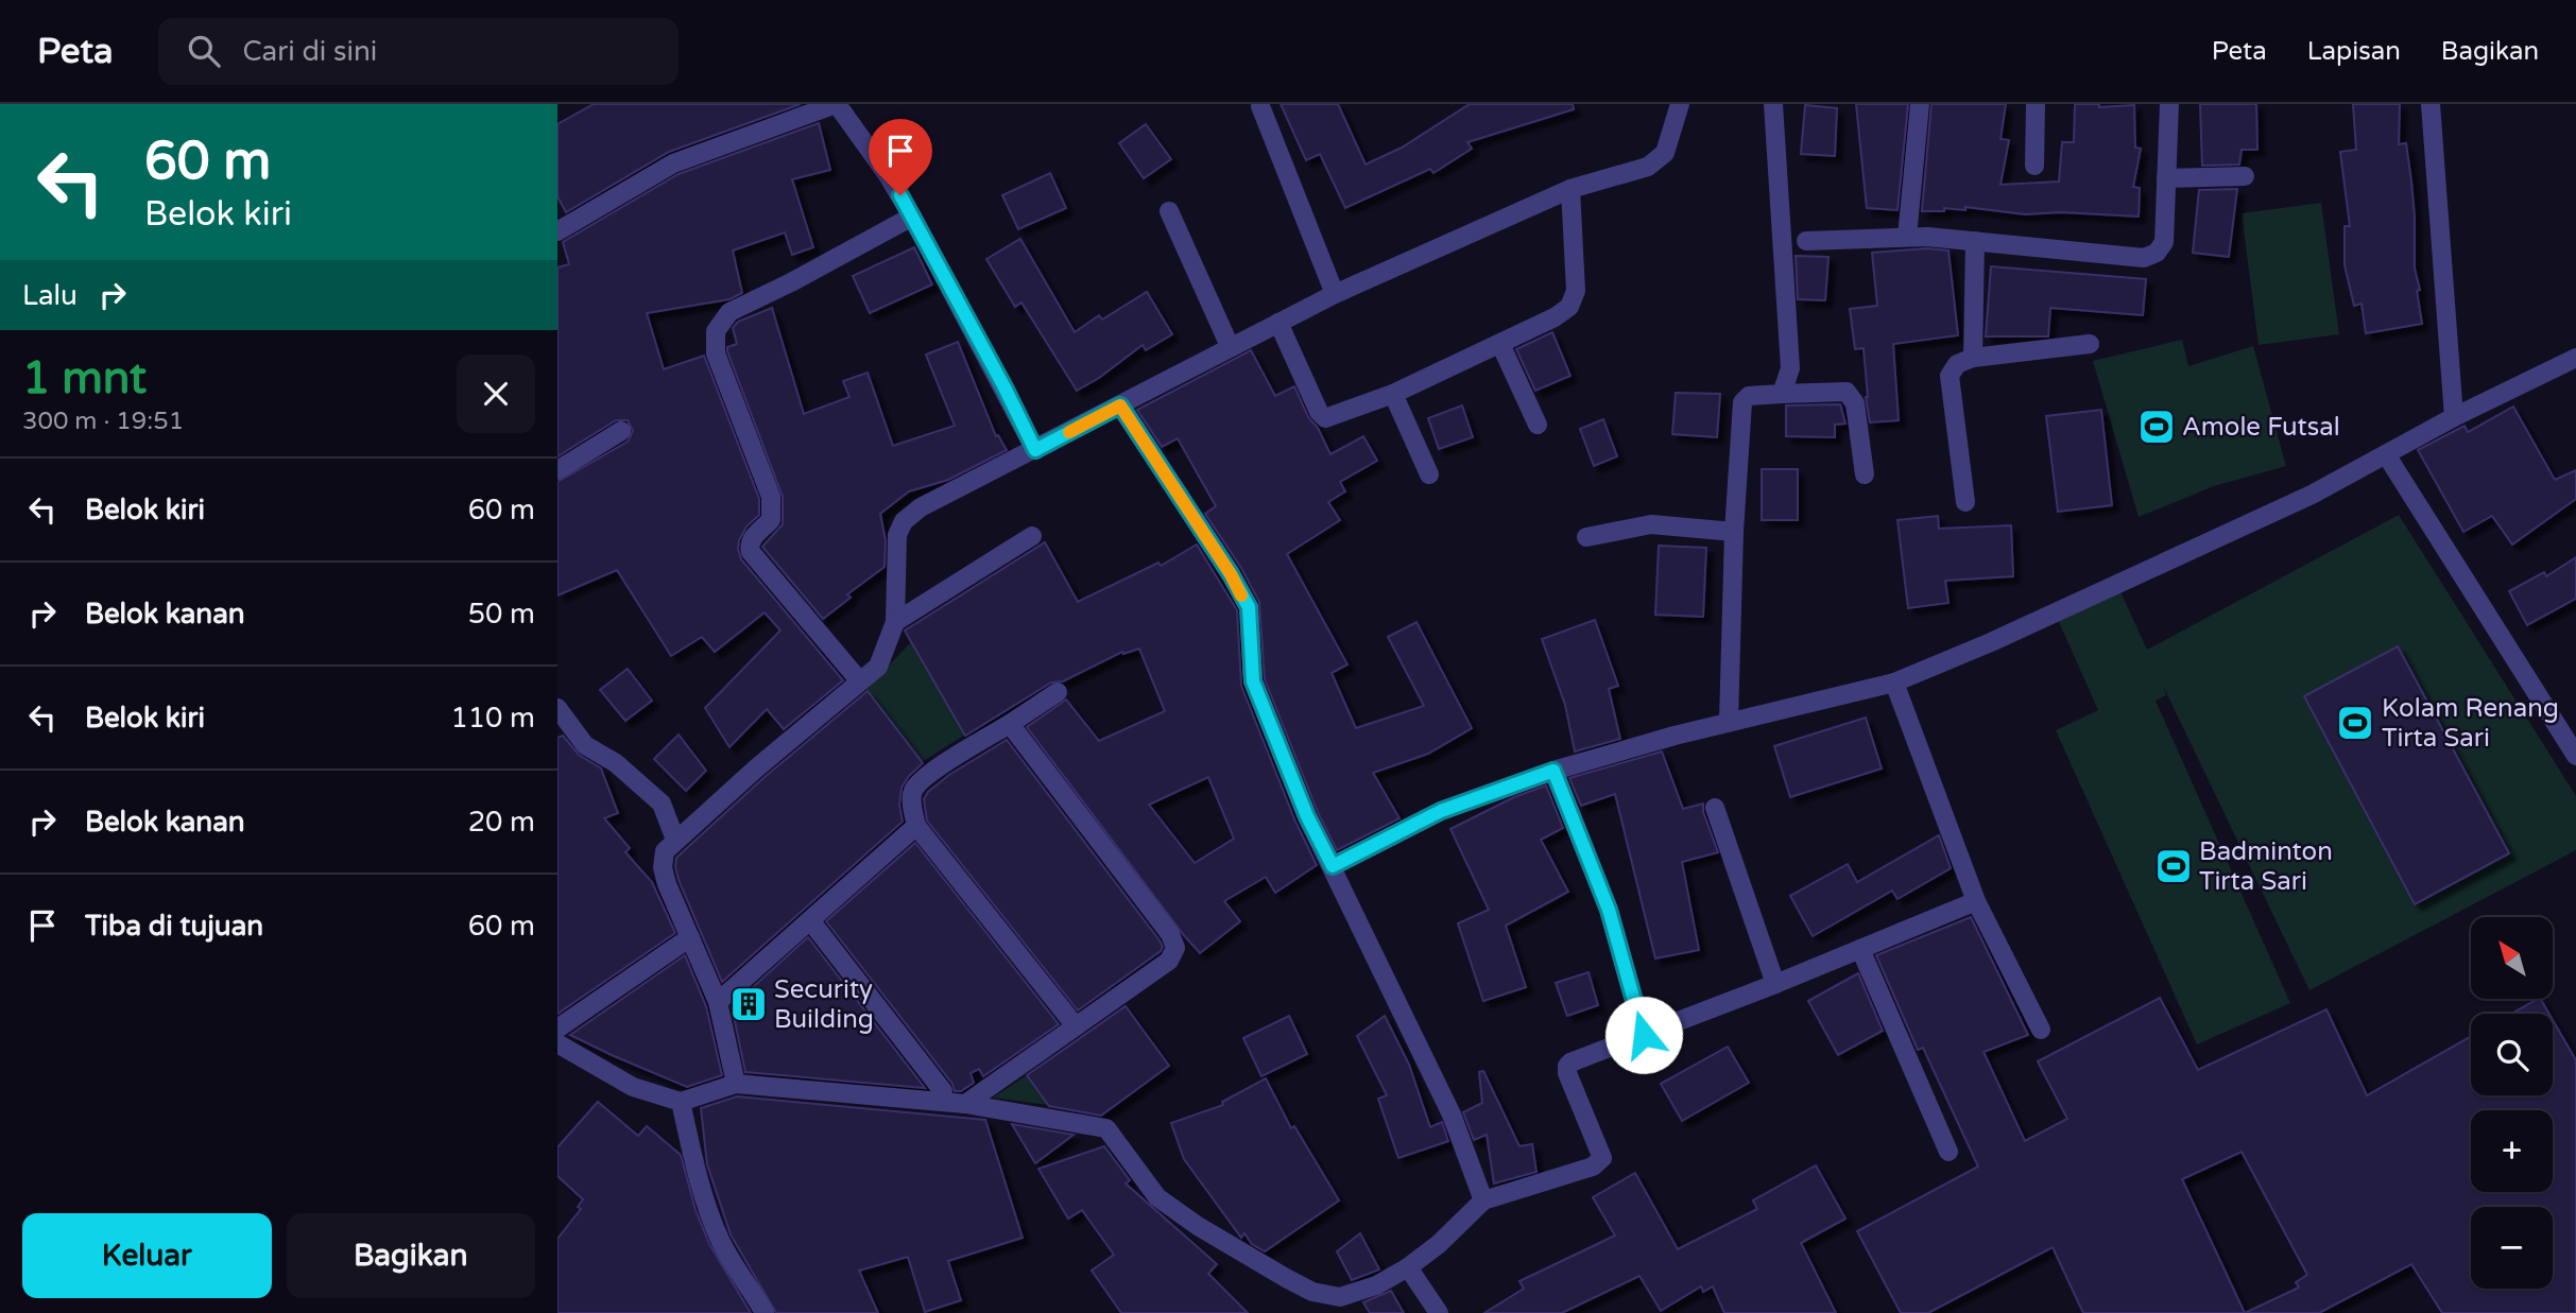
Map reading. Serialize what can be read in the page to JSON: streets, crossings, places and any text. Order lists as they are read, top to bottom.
{
  "places": {
    "sports": ["Amole Futsal", "Kolam Renang Tirta Sari", "Badminton Tirta Sari"],
    "building": ["Security Building"]
  },
  "north": "top left",
  "page": {
    "header": "Peta",
    "search": "Cari di sini",
    "nav": ["Peta", "Lapisan", "Bagikan"],
    "turn": ["60 m", "Belok kiri"],
    "then": "Lalu",
    "heading": ["1 mnt", "300 m · 19:51"],
    "list": [
      {
        "name": "Belok kiri",
        "value": "60 m"
      },
      {
        "name": "Belok kanan",
        "value": "50 m"
      },
      {
        "name": "Belok kiri",
        "value": "110 m"
      },
      {
        "name": "Belok kanan",
        "value": "20 m"
      },
      {
        "name": "Tiba di tujuan",
        "value": "60 m"
      }
    ],
    "map_buttons": ["+", "−"],
    "buttons": ["Keluar", "Bagikan"]
  }
}
